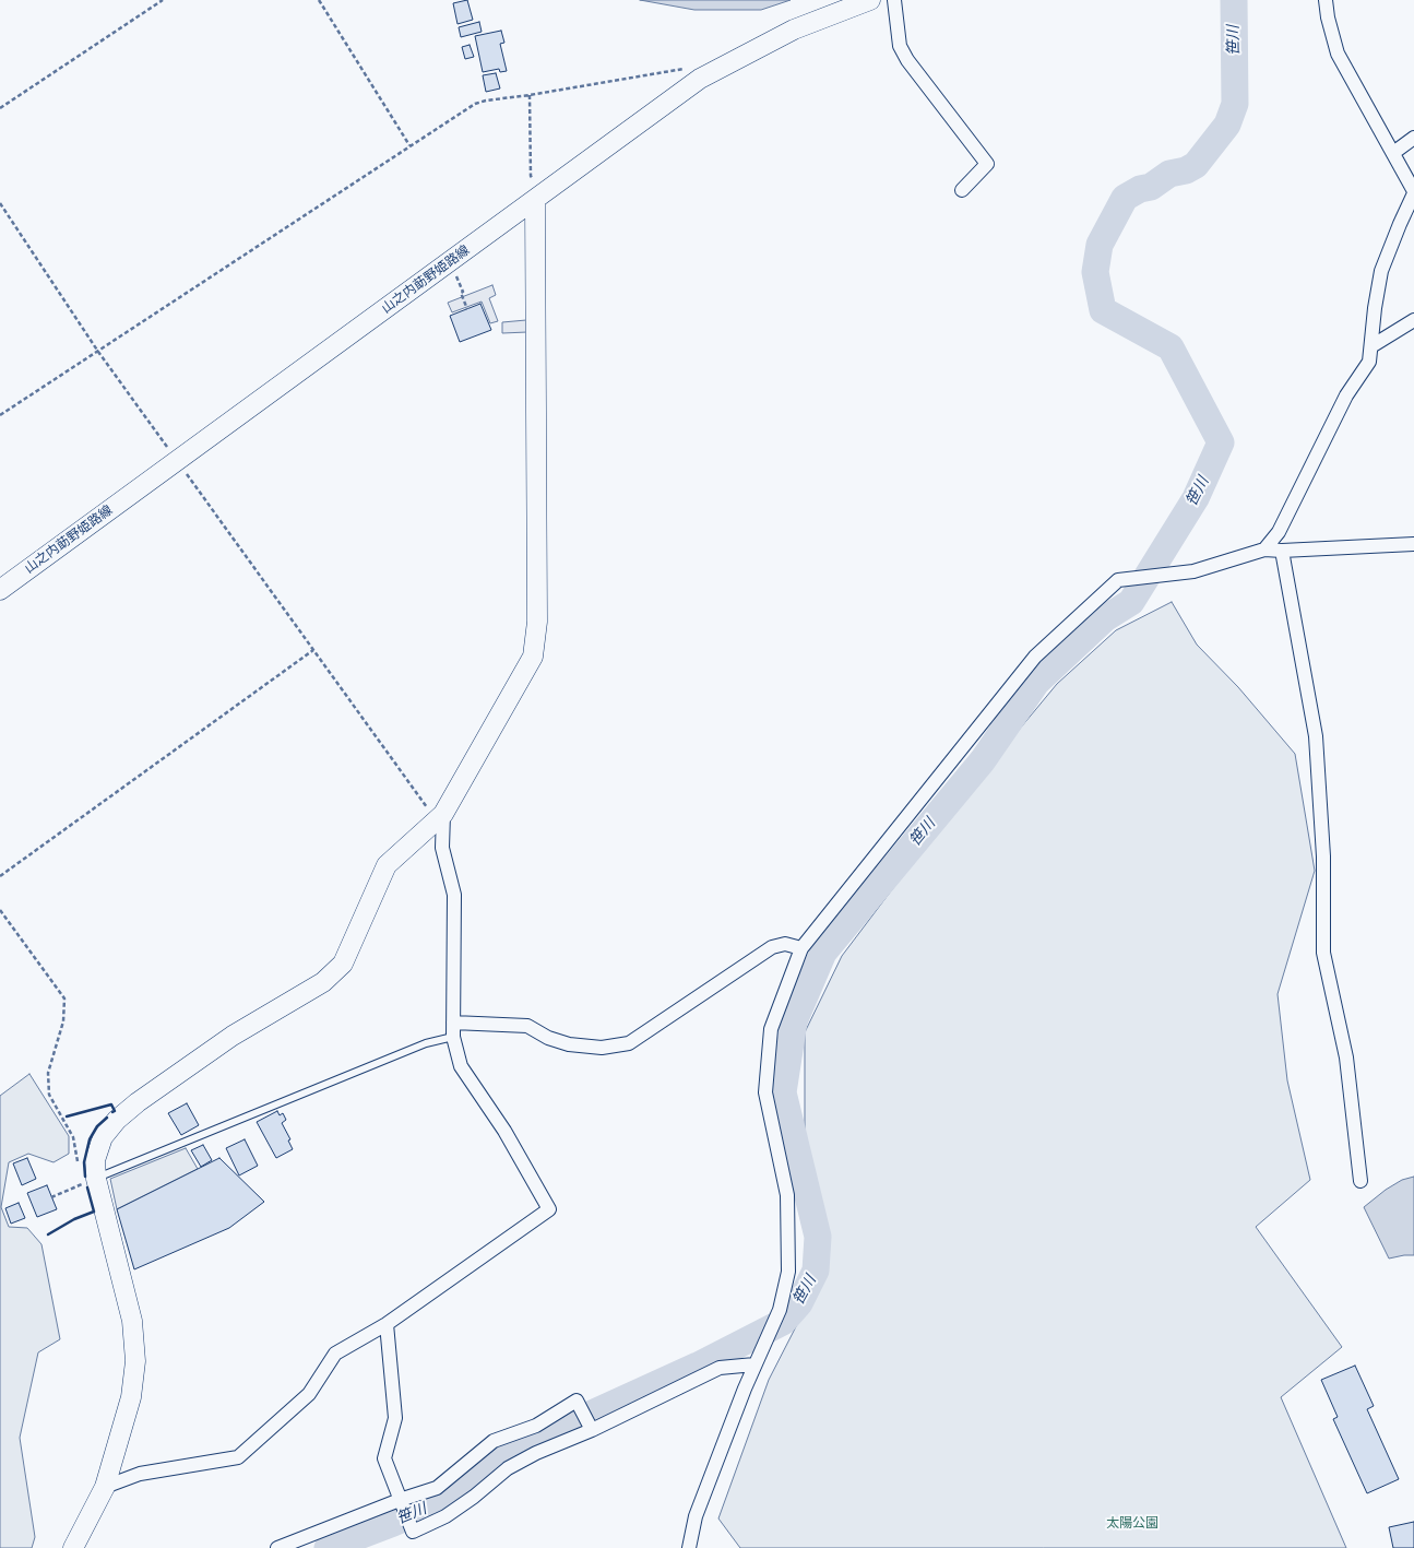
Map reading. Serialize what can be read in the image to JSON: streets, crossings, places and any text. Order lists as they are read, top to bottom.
{
  "streets": {
    "street": ["山之内莇野姫路線"]
  },
  "water": ["笹川"],
  "parks": ["太陽公園"]
}
